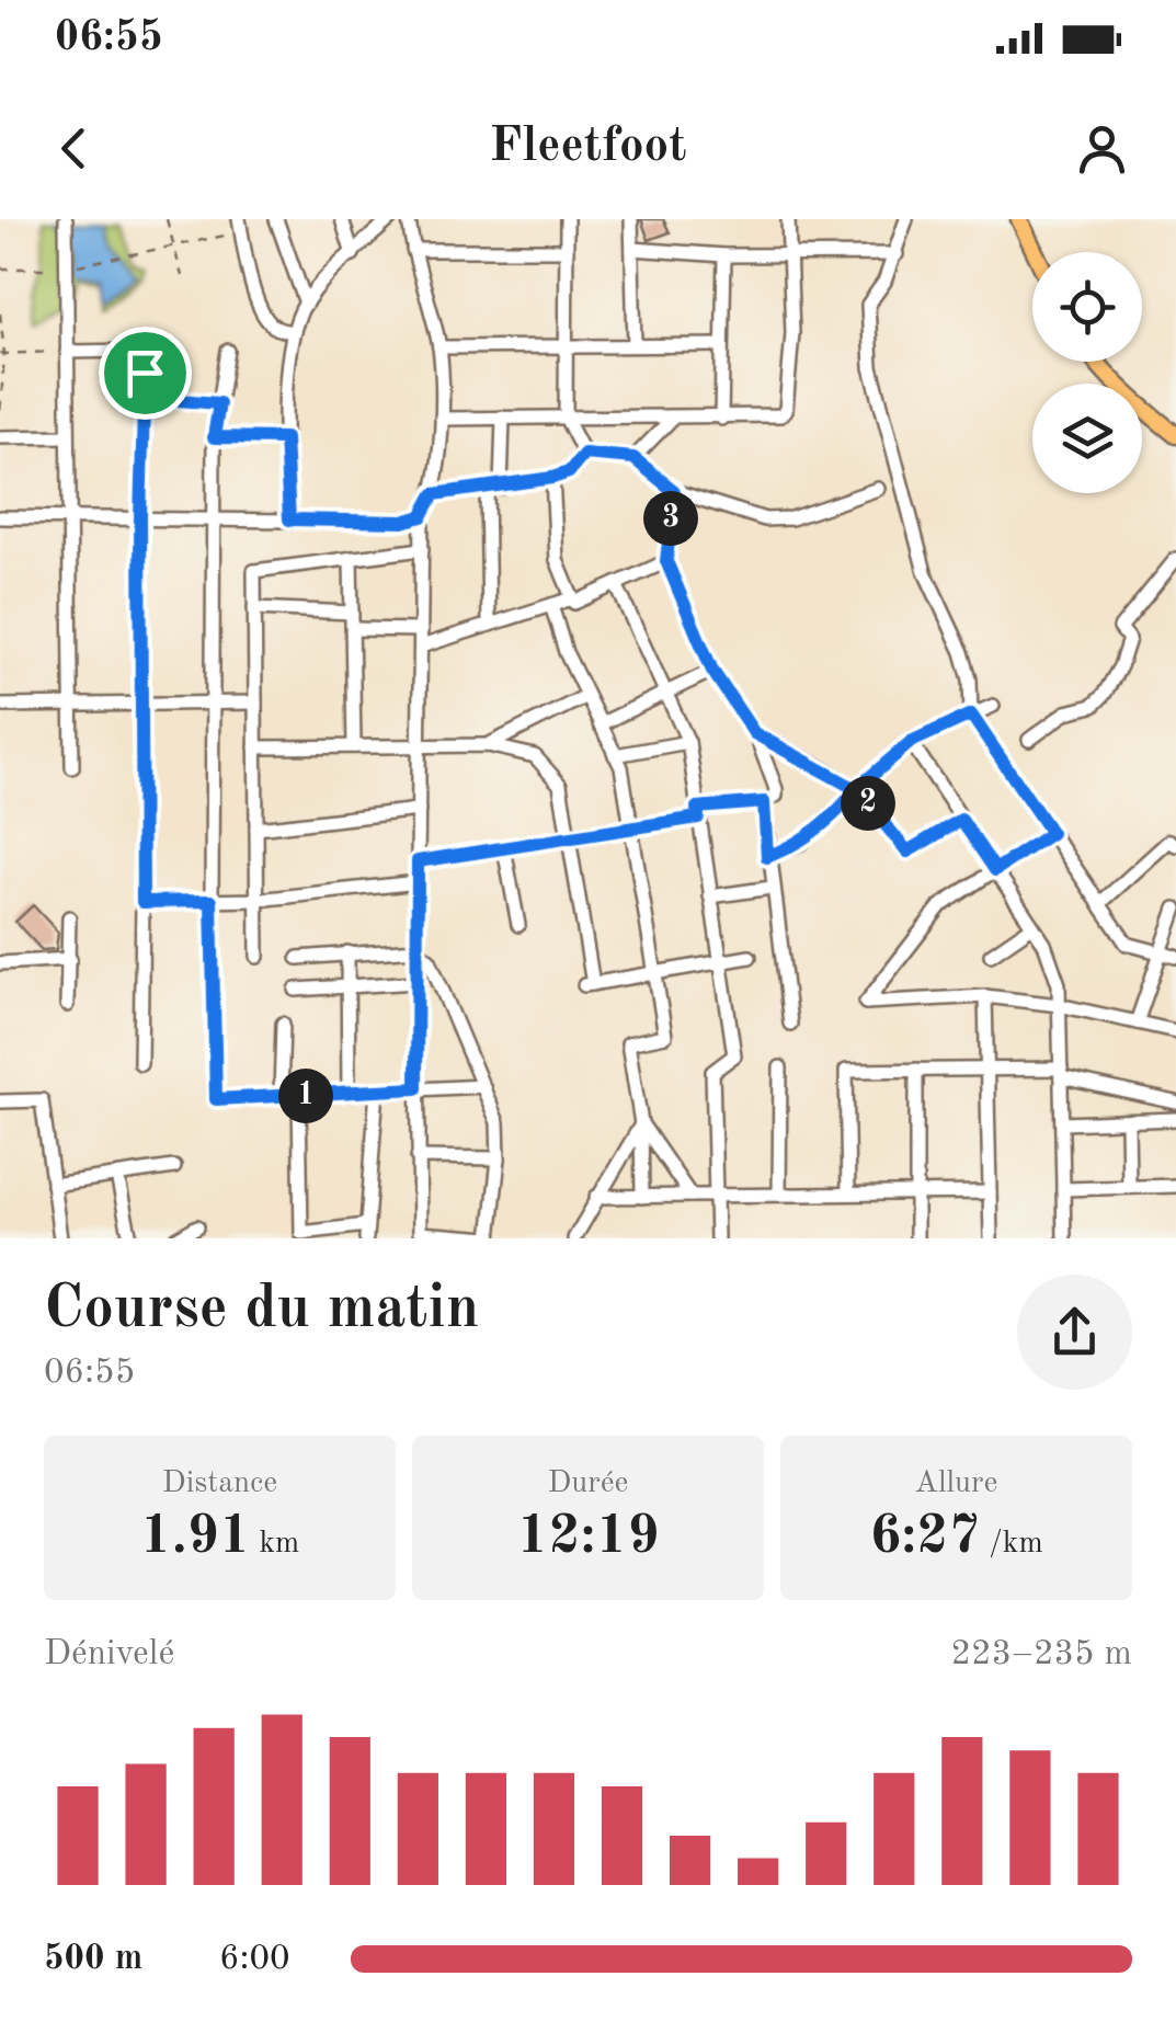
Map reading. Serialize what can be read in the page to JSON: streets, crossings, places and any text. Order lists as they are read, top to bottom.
{
  "page": {
    "status": "06:55",
    "header": "Fleetfoot",
    "pins": ["3", "2", "1"],
    "heading": ["Course du matin", "06:55"],
    "stats": [
      ["Distance", "1.91 km"],
      ["Durée", "12:19"],
      ["Allure", "6:27 /km"]
    ],
    "chart": ["Dénivelé", "223–235 m"],
    "list": [
      {
        "name": "500 m",
        "note": "6:00"
      }
    ]
  }
}
